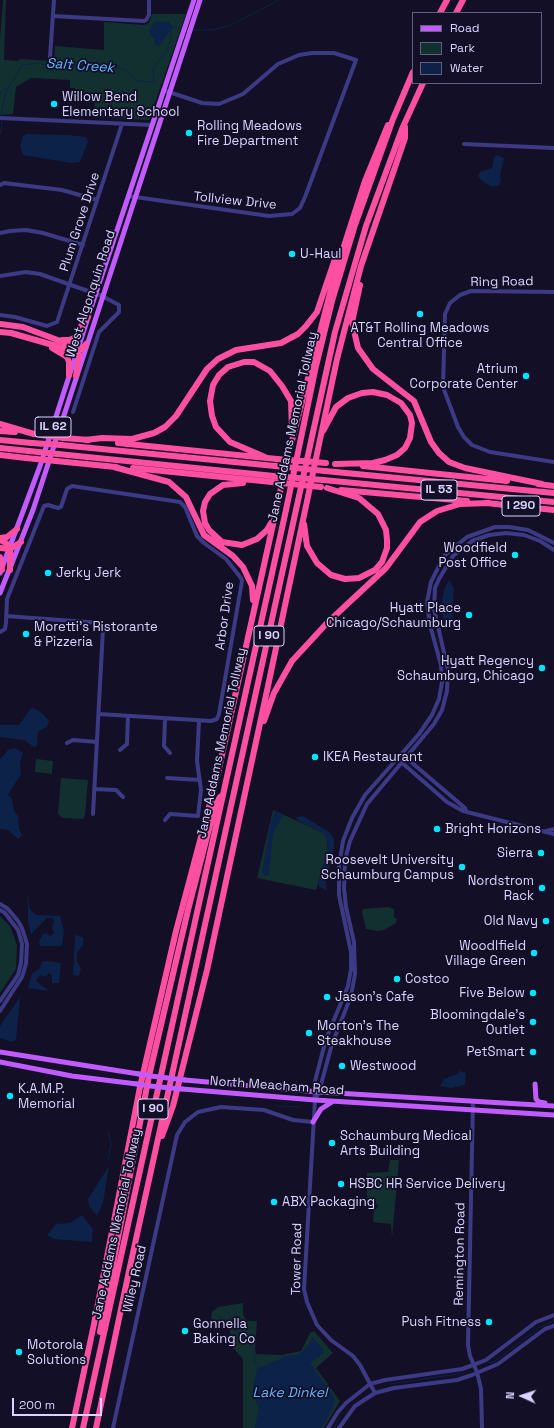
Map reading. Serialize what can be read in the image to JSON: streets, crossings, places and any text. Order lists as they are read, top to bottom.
{
  "streets": {
    "highway": [
      "Jane Addams Memorial Tollway",
      "IL 53",
      "I 290",
      "I 90"
    ],
    "main road": ["West Algonquin Road", "IL 62", "North Meacham Road"],
    "street": [
      "Tollview Drive",
      "Plum Grove Drive",
      "Ring Road",
      "Arbor Drive",
      "Remington Road",
      "Tower Road",
      "Wiley Road"
    ]
  },
  "crossings": [
    ["Tollview Drive", "West Algonquin Road"],
    ["North Meacham Road", "Remington Road"],
    ["North Meacham Road", "Tower Road"],
    ["Tower Road", "Wiley Road"]
  ],
  "water": ["Salt Creek", "Lake Dinkel"],
  "places": [
    "Willow Bend Elementary School",
    "Rolling Meadows Fire Department",
    "U-Haul",
    "AT&T Rolling Meadows Central Office",
    "Atrium Corporate Center",
    "Woodfield Post Office",
    "Jerky Jerk",
    "Hyatt Place Chicago/Schaumburg",
    "Moretti's Ristorante & Pizzeria",
    "Hyatt Regency Schaumburg, Chicago",
    "IKEA Restaurant",
    "Bright Horizons",
    "Sierra",
    "Roosevelt University Schaumburg Campus",
    "Nordstrom Rack",
    "Old Navy",
    "Woodlfield Village Green",
    "Costco",
    "Five Below",
    "Jason's Cafe",
    "Bloomingdale's Outlet",
    "Morton's The Steakhouse",
    "PetSmart",
    "Westwood",
    "K.A.M.P. Memorial",
    "Schaumburg Medical Arts Building",
    "HSBC HR Service Delivery",
    "ABX Packaging",
    "Push Fitness",
    "Gonnella Baking Co",
    "Motorola Solutions"
  ],
  "legend": ["Road", "Park", "Water"],
  "scale_bar": "200 m",
  "north": "left"
}
